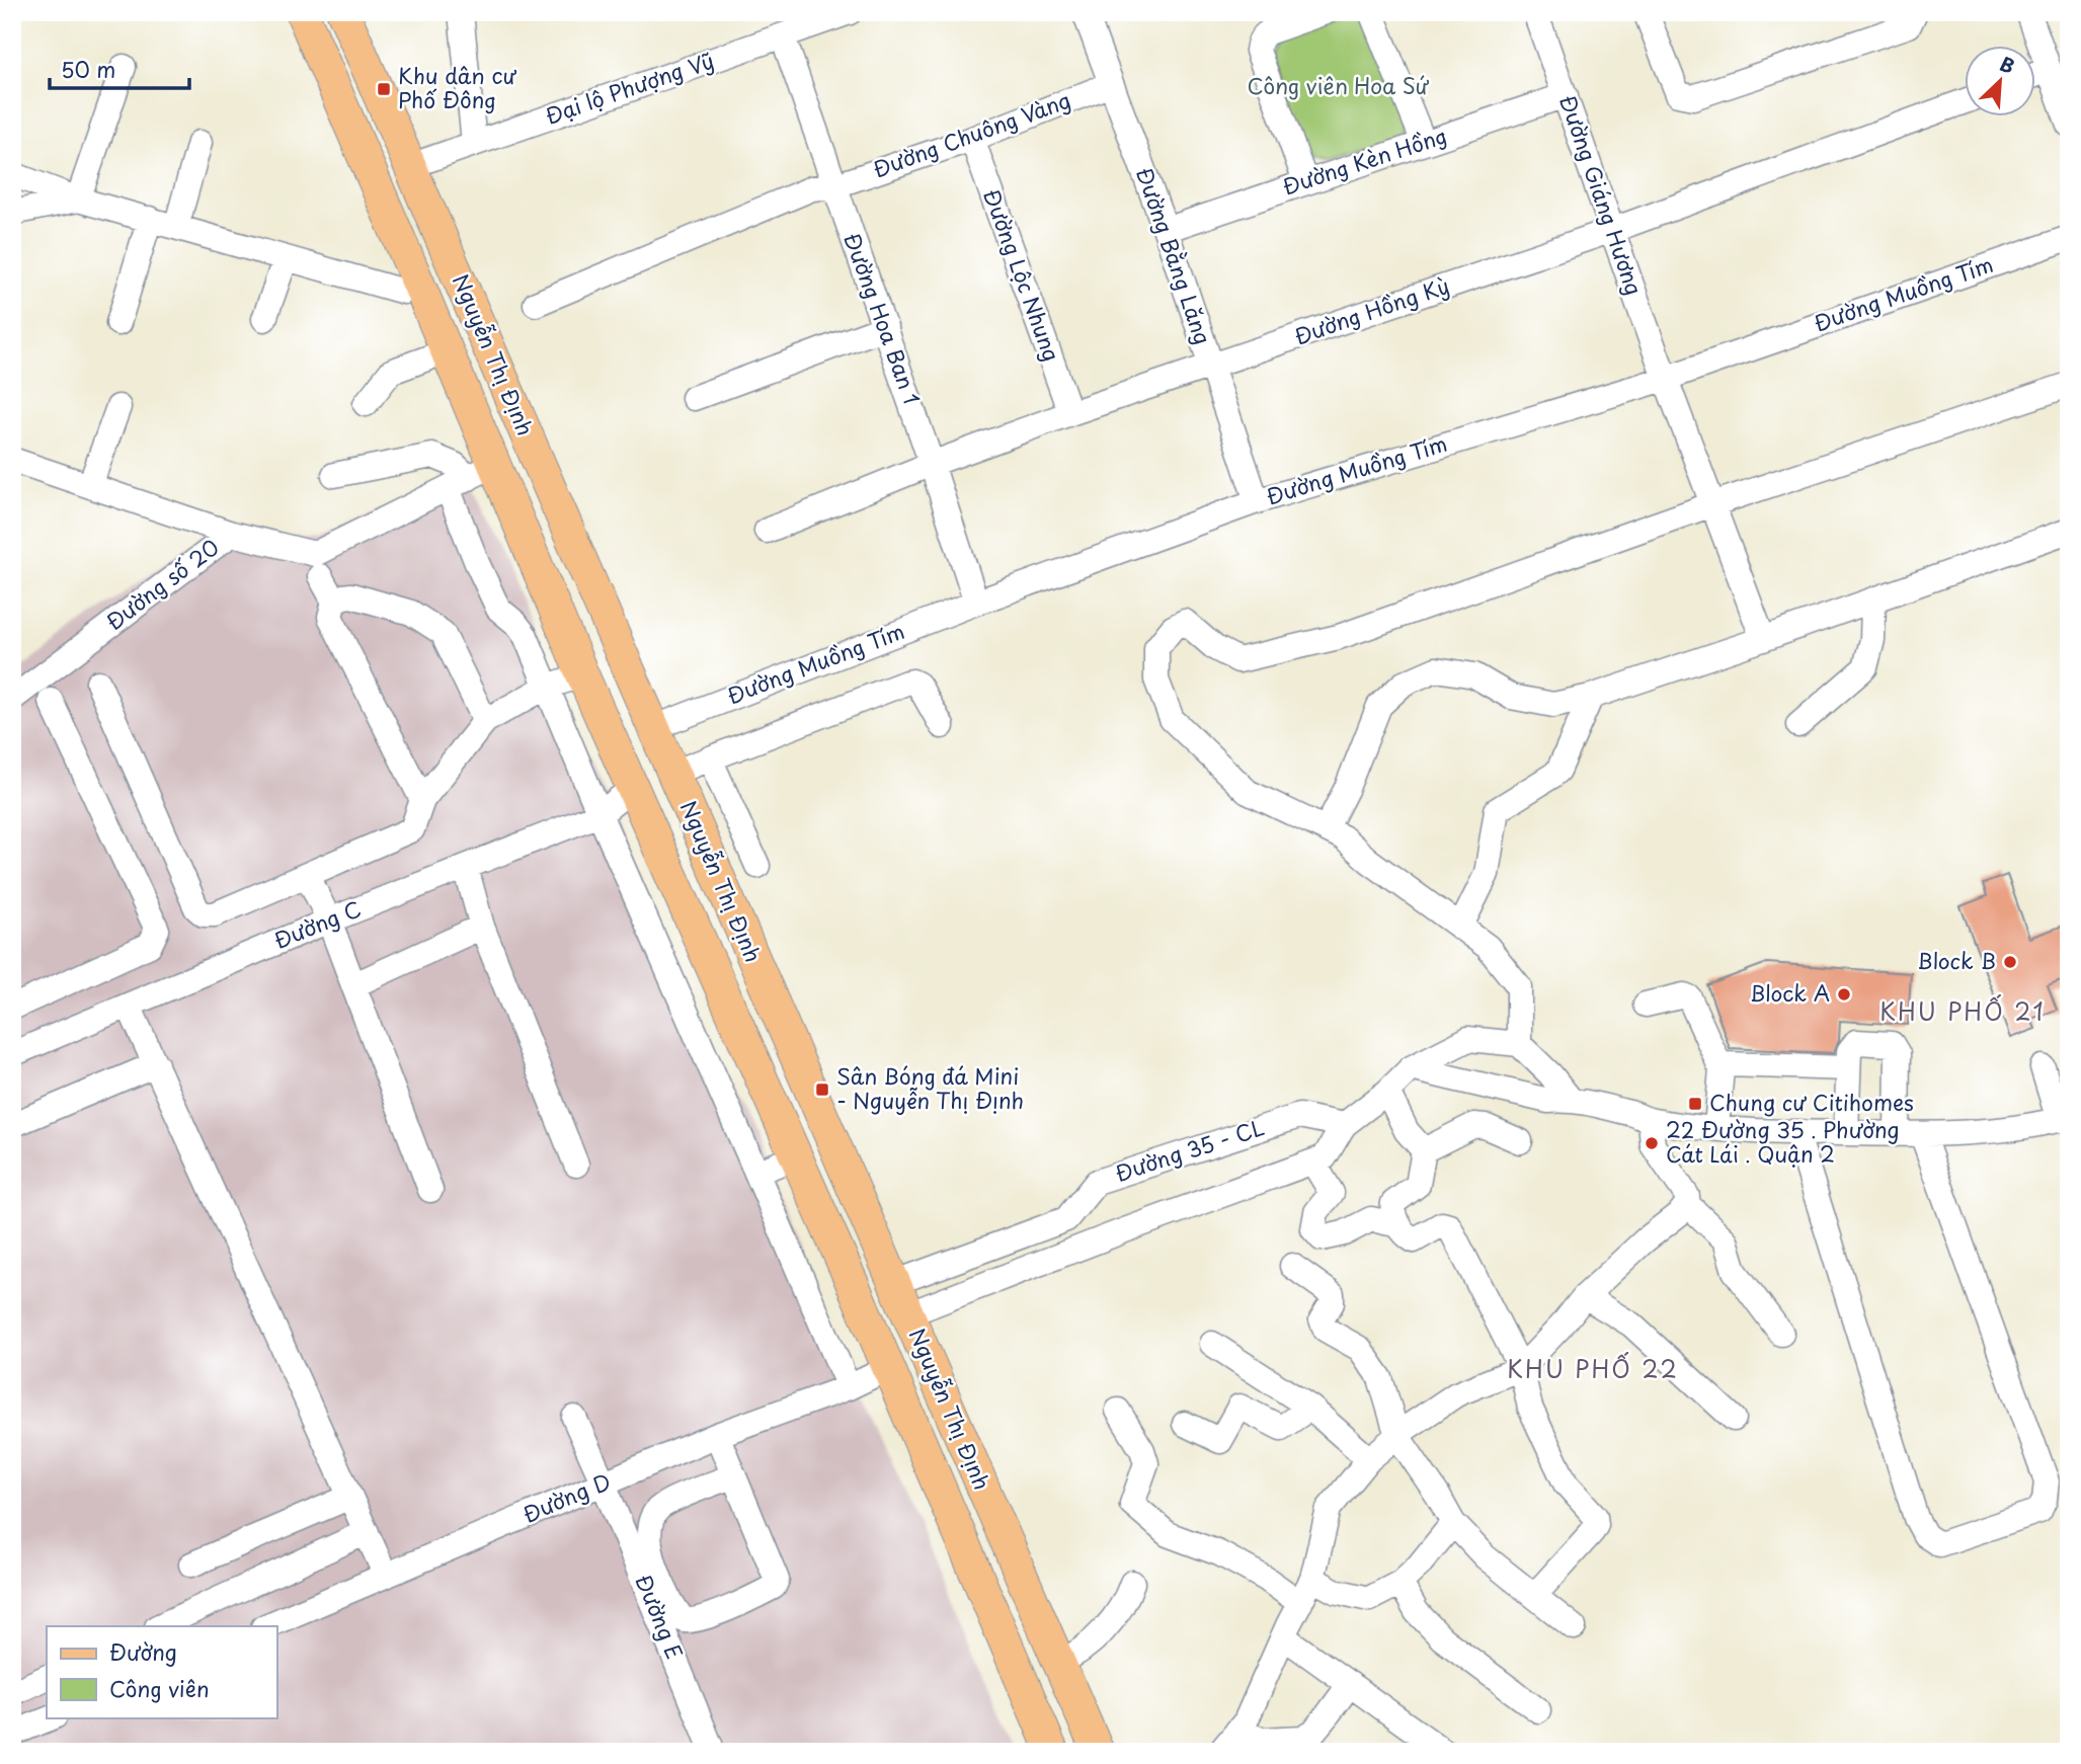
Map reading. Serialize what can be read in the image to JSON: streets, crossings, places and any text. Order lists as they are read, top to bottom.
{
  "streets": {
    "main road": ["Nguyễn Thị Định"],
    "street": [
      "Đại lộ Phượng Vỹ",
      "Đường Chuông Vàng",
      "Đường Kèn Hồng",
      "Đường Giáng Hương",
      "Đường Bằng Lăng",
      "Đường Lộc Nhung",
      "Đường Muồng Tím",
      "Đường Hồng Kỳ",
      "Đường Hoa Ban 1",
      "Đường số 20",
      "Đường C",
      "Đường 35 - CL",
      "Đường D",
      "Đường E"
    ]
  },
  "crossings": [
    ["Đại lộ Phượng Vỹ", "Đường Hoa Ban 1"],
    ["Đại lộ Phượng Vỹ", "Nguyễn Thị Định"],
    ["Đường Chuông Vàng", "Đường Bằng Lăng"],
    ["Đường Chuông Vàng", "Đường Lộc Nhung"],
    ["Đường Chuông Vàng", "Đường Hoa Ban 1"],
    ["Đường Kèn Hồng", "Đường Giáng Hương"],
    ["Đường Kèn Hồng", "Đường Bằng Lăng"],
    ["Đường Giáng Hương", "Đường Muồng Tím"],
    ["Đường Giáng Hương", "Đường Hồng Kỳ"],
    ["Đường Bằng Lăng", "Đường Muồng Tím"],
    ["Đường Bằng Lăng", "Đường Hồng Kỳ"],
    ["Đường Lộc Nhung", "Đường Hồng Kỳ"],
    ["Đường Muồng Tím", "Đường Hoa Ban 1"],
    ["Đường Muồng Tím", "Nguyễn Thị Định"],
    ["Đường Hồng Kỳ", "Đường Hoa Ban 1"],
    ["Nguyễn Thị Định", "Đường số 20"],
    ["Nguyễn Thị Định", "Đường C"],
    ["Nguyễn Thị Định", "Đường 35 - CL"],
    ["Nguyễn Thị Định", "Đường D"],
    ["Đường D", "Đường E"]
  ],
  "districts": ["KHU PHỐ 21", "KHU PHỐ 22"],
  "parks": ["Công viên Hoa Sứ"],
  "places": {
    "transit": ["Khu dân cư Phố Đông", "Sân Bóng đá Mini - Nguyễn Thị Định", "Chung cư Citihomes"],
    "other": ["Block B", "Block A", "22 Đường 35 . Phường Cát Lái . Quận 2"]
  },
  "legend": ["Đường", "Công viên"],
  "scale_bar": "50 m",
  "north": "top right"
}
